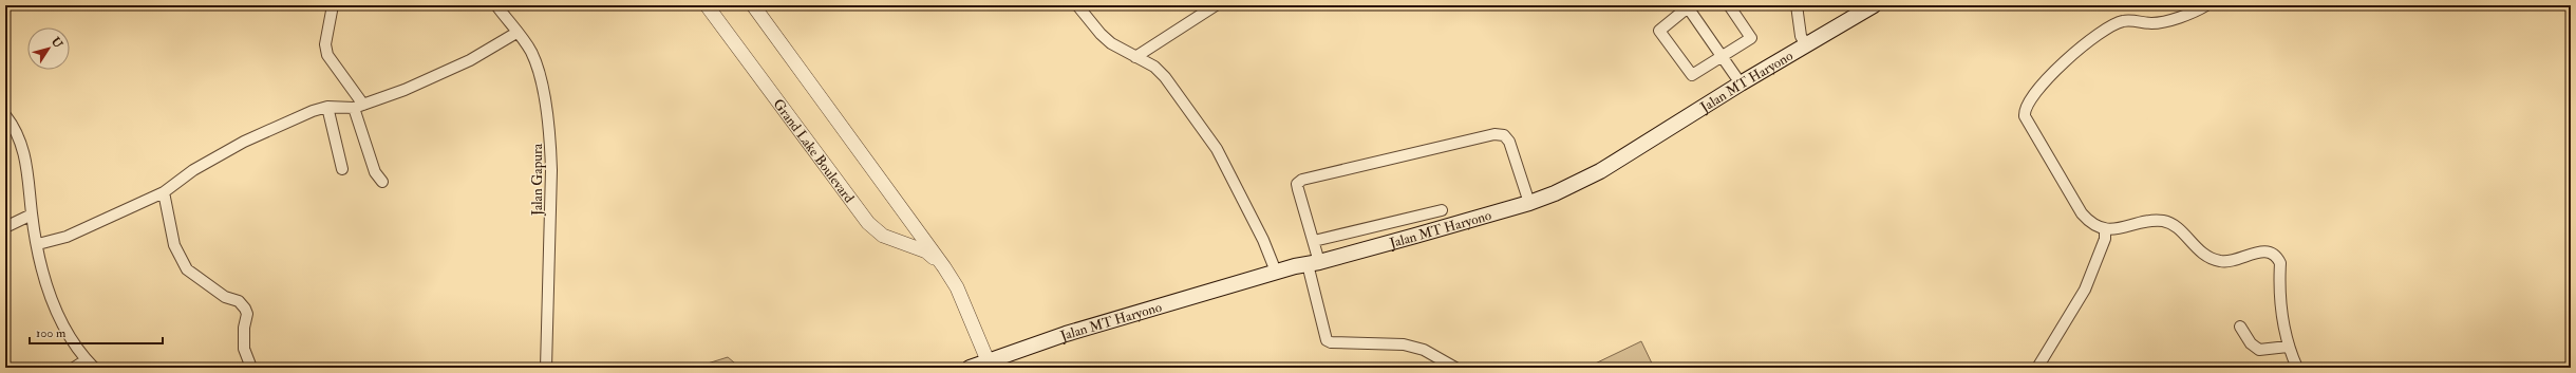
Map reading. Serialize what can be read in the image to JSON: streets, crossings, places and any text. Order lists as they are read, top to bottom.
{
  "streets": {
    "main road": ["Jalan MT Haryono"],
    "street": ["Grand Lake Boulevard", "Jalan Gapura"]
  },
  "crossings": [
    ["Jalan MT Haryono", "Grand Lake Boulevard"]
  ],
  "scale_bar": "100 m",
  "north": "top right"
}
